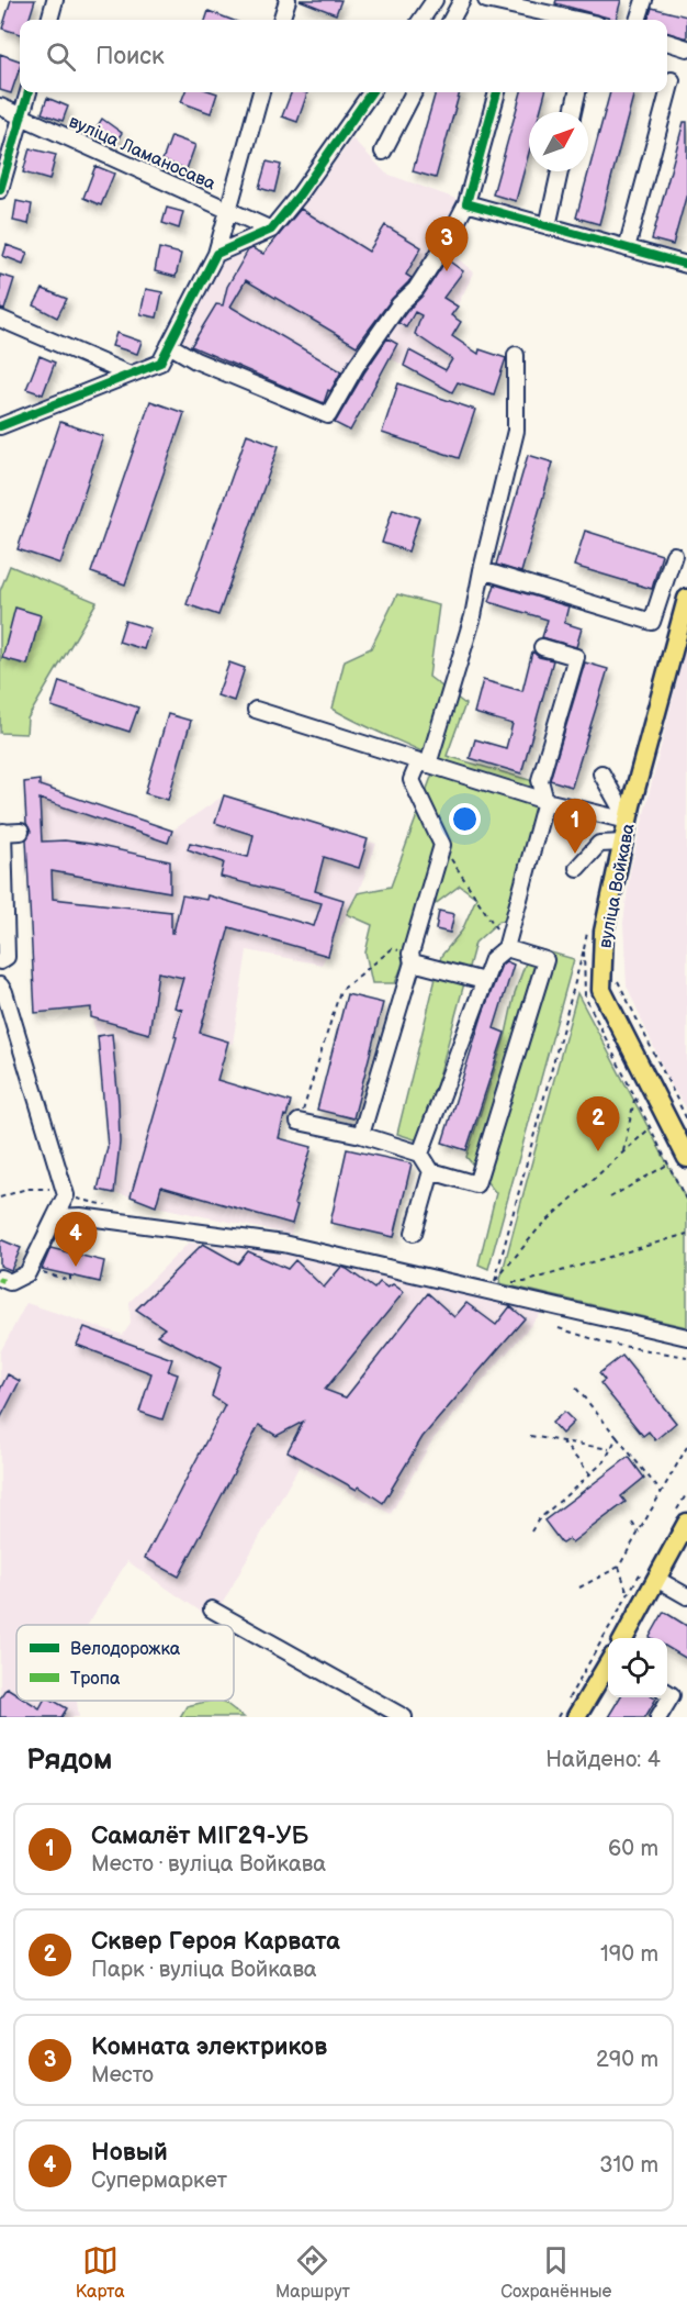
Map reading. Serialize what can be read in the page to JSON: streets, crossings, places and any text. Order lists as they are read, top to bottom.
{
  "streets": {
    "main road": ["вуліца Войкава"],
    "street": ["вуліца Ламаносава"]
  },
  "legend": ["Велодорожка", "Тропа"],
  "north": "top right",
  "page": {
    "search": "Поиск",
    "pins": [
      "3",
      "1",
      "2",
      "4"
    ],
    "heading": ["Рядом", "Найдено: 4"],
    "list": [
      {
        "mark": "1",
        "name": "Самалёт МІГ29-УБ",
        "note": "Место · вуліца Войкава",
        "value": "60 m"
      },
      {
        "mark": "2",
        "name": "Сквер Героя Карвата",
        "note": "Парк · вуліца Войкава",
        "value": "190 m"
      },
      {
        "mark": "3",
        "name": "Комната электриков",
        "note": "Место",
        "value": "290 m"
      },
      {
        "mark": "4",
        "name": "Новый",
        "note": "Супермаркет",
        "value": "310 m"
      }
    ],
    "nav": ["Карта", "Маршрут", "Сохранённые"]
  }
}
